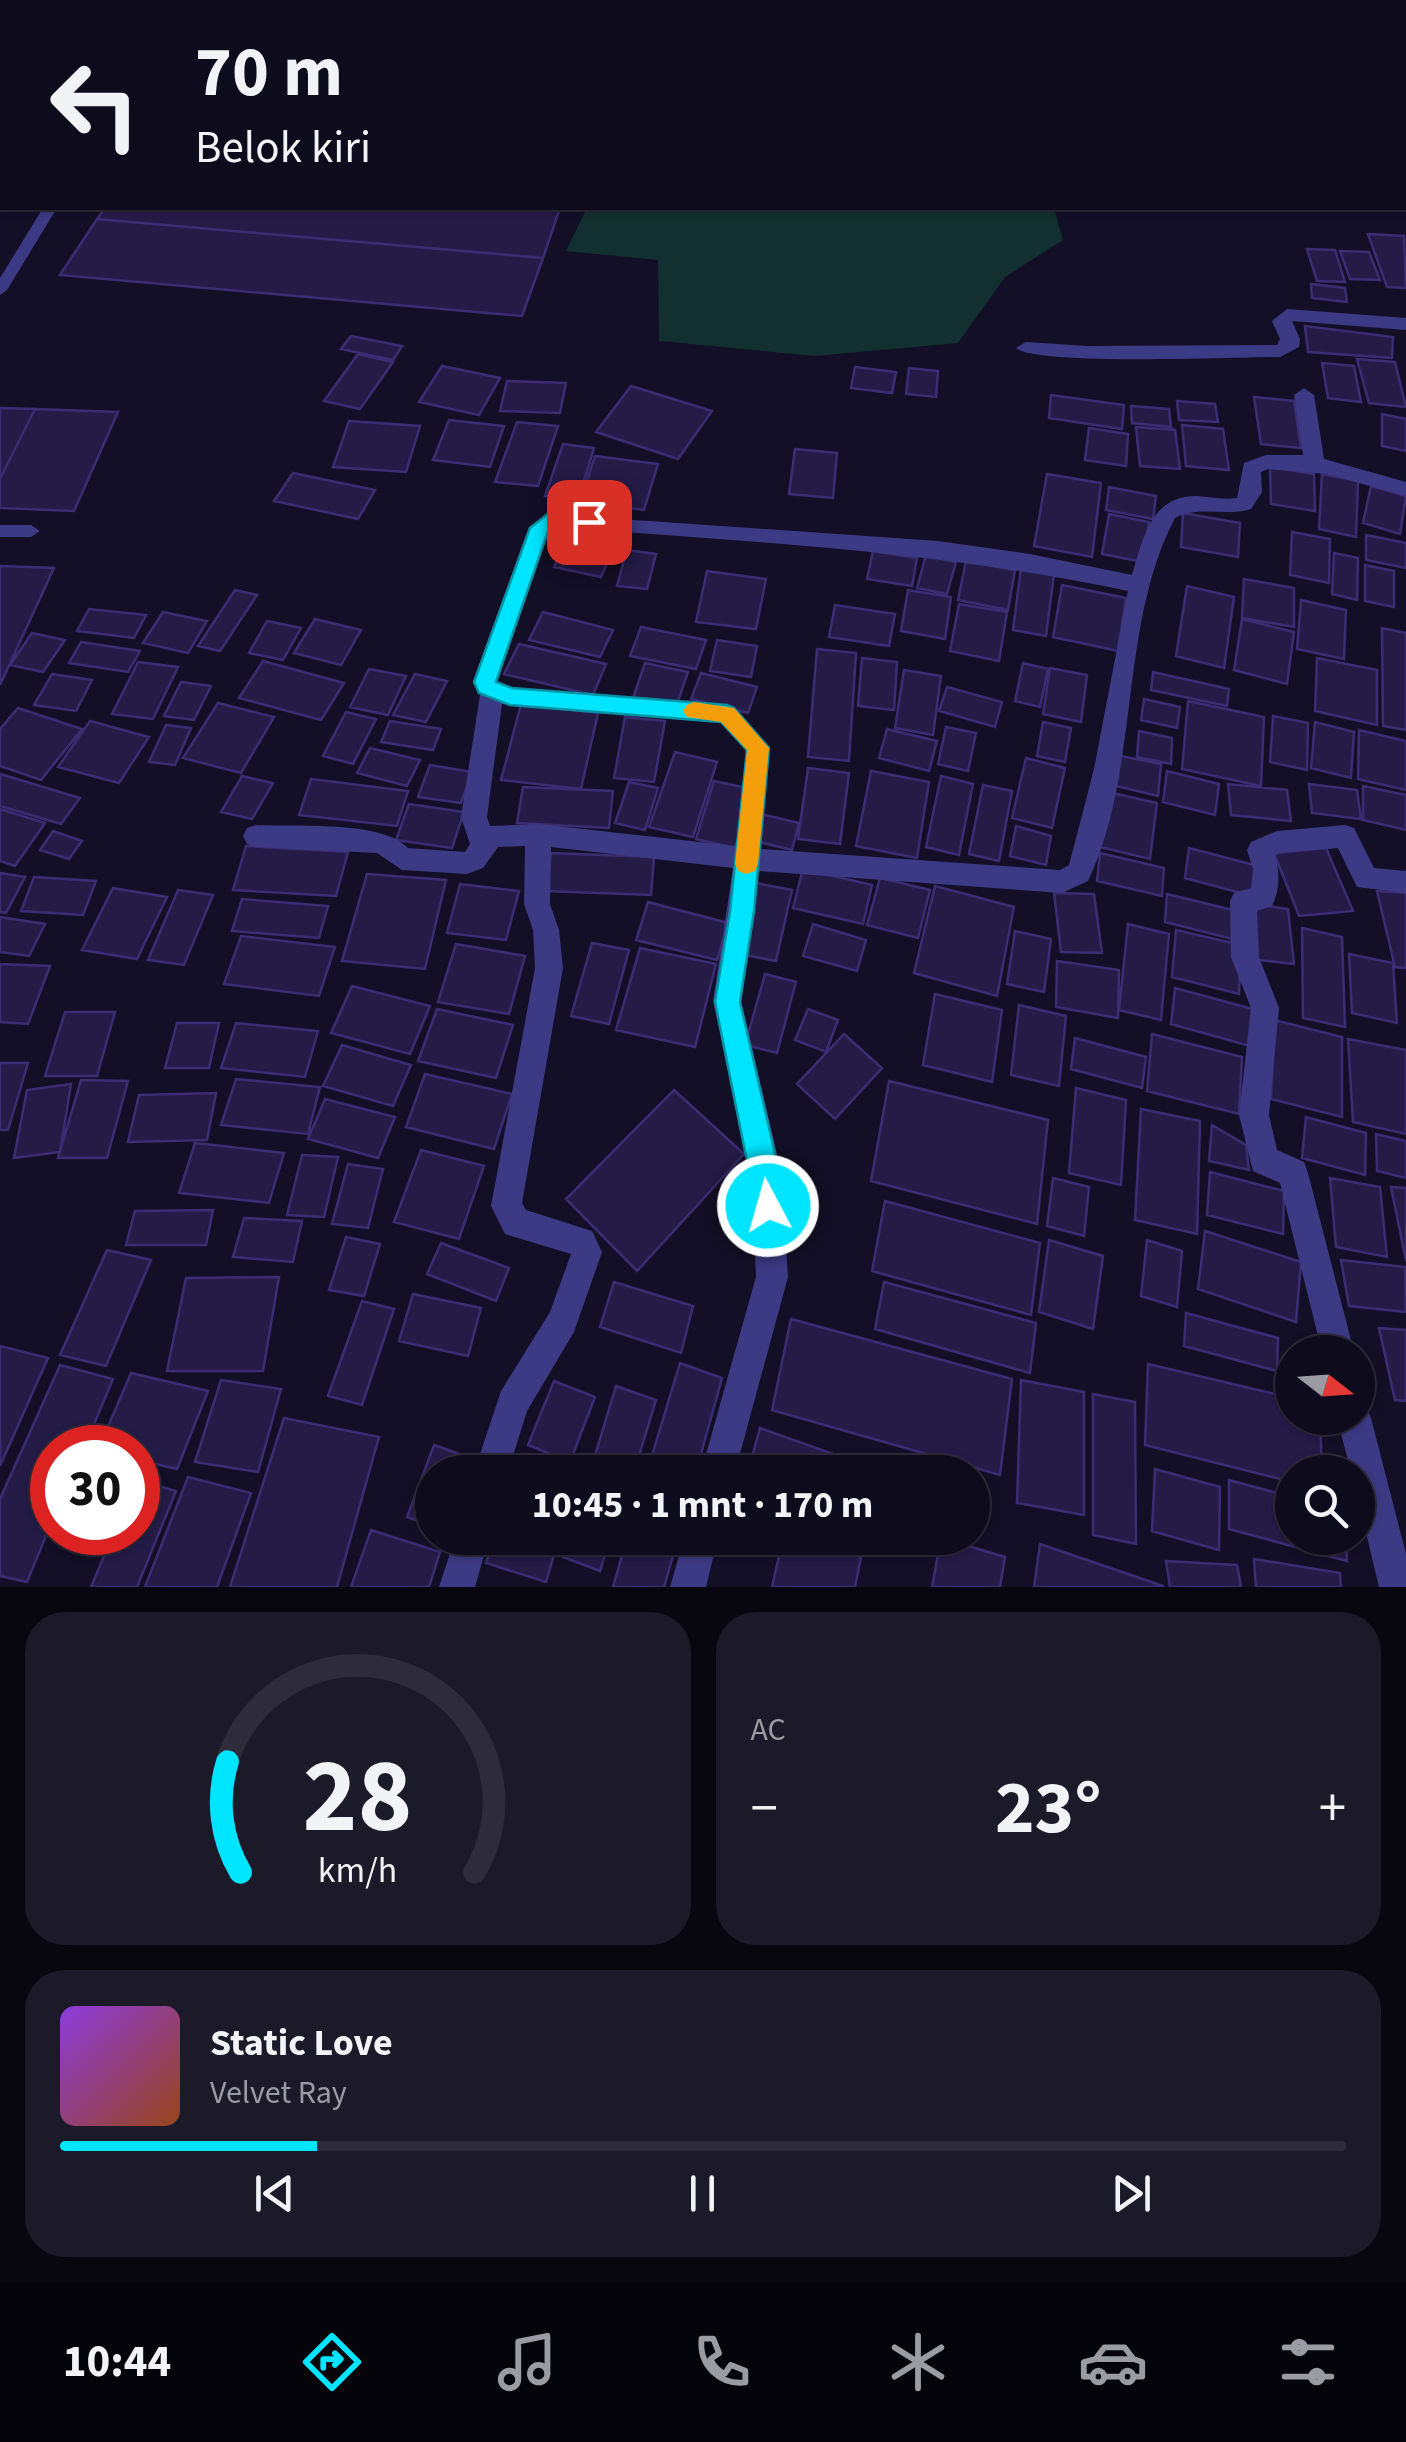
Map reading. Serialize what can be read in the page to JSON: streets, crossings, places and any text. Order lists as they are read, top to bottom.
{
  "north": "right",
  "page": {
    "turn": ["70 m", "Belok kiri"],
    "limit": "30",
    "trip": "10:45 · 1 mnt · 170 m",
    "tile": "AC",
    "heat": ["−", "23°", "+"],
    "song": ["Static Love", "Velvet Ray"],
    "tabs": "10:44",
    "gauge": ["28", "km/h"]
  }
}
